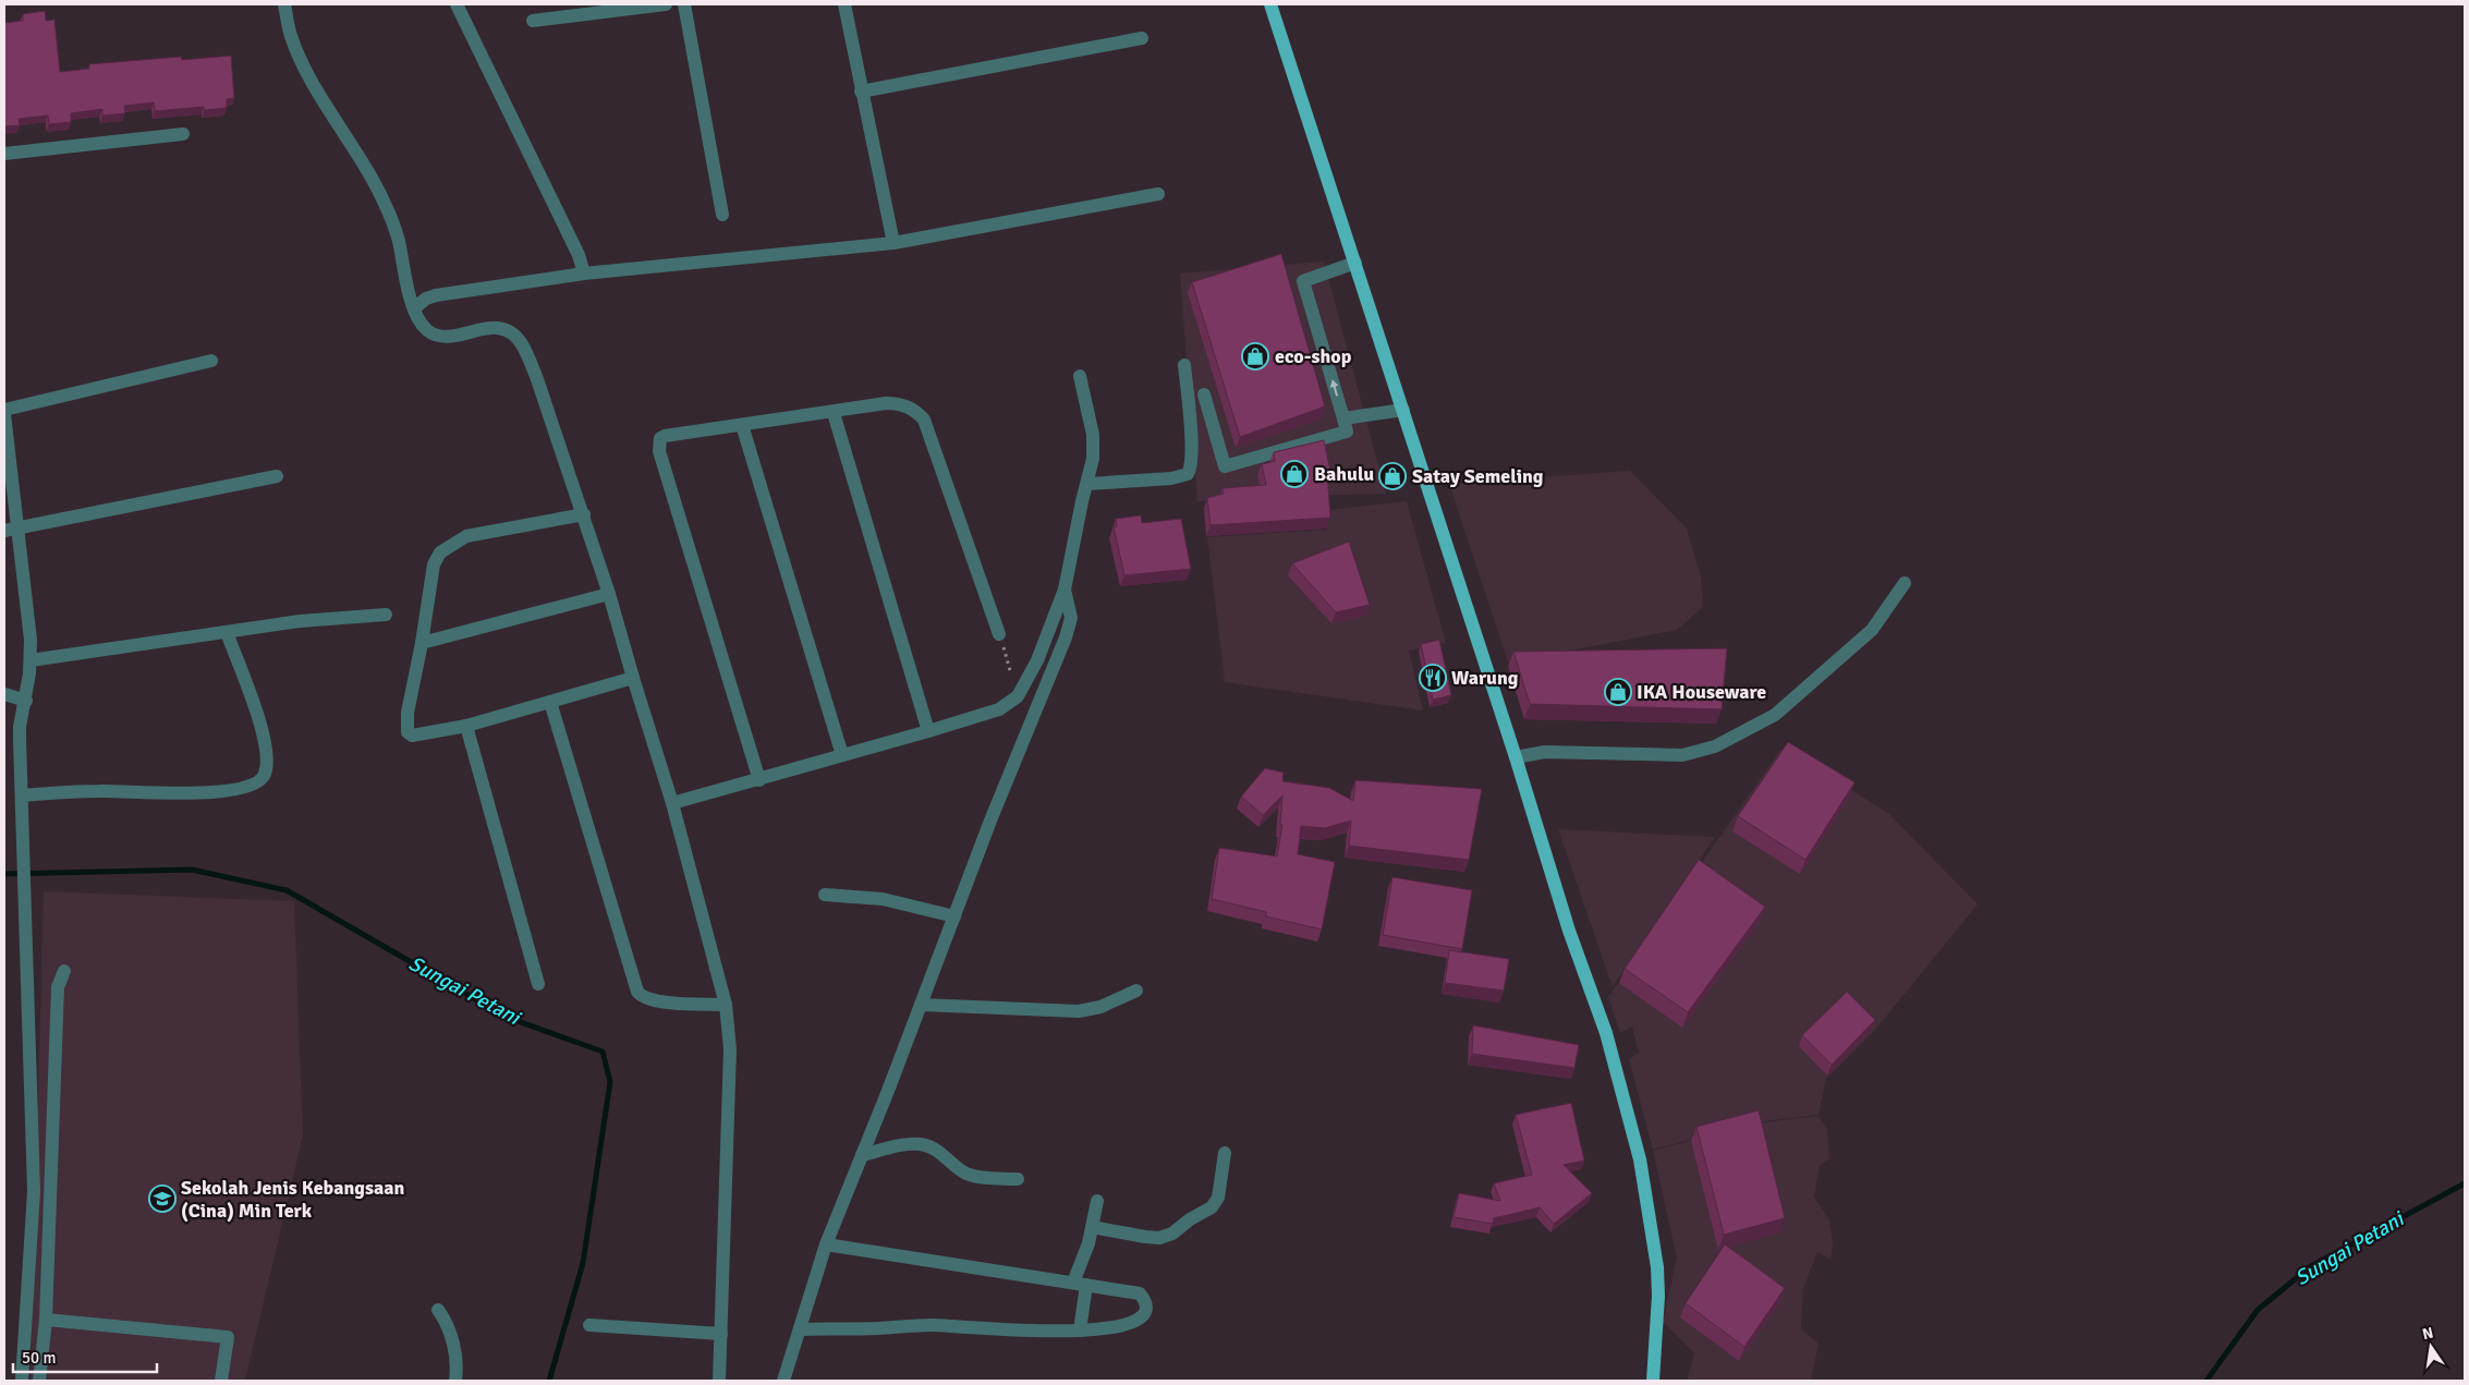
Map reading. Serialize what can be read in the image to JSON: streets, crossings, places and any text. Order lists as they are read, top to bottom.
{
  "water": ["Sungai Petani"],
  "places": {
    "shop": [
      "eco-shop",
      "Bahulu",
      "Satay Semeling",
      "IKA Houseware"
    ],
    "restaurant": ["Warung"],
    "school or university": ["Sekolah Jenis Kebangsaan (Cina) Min Terk"]
  },
  "scale_bar": "50 m",
  "north": "top"
}
